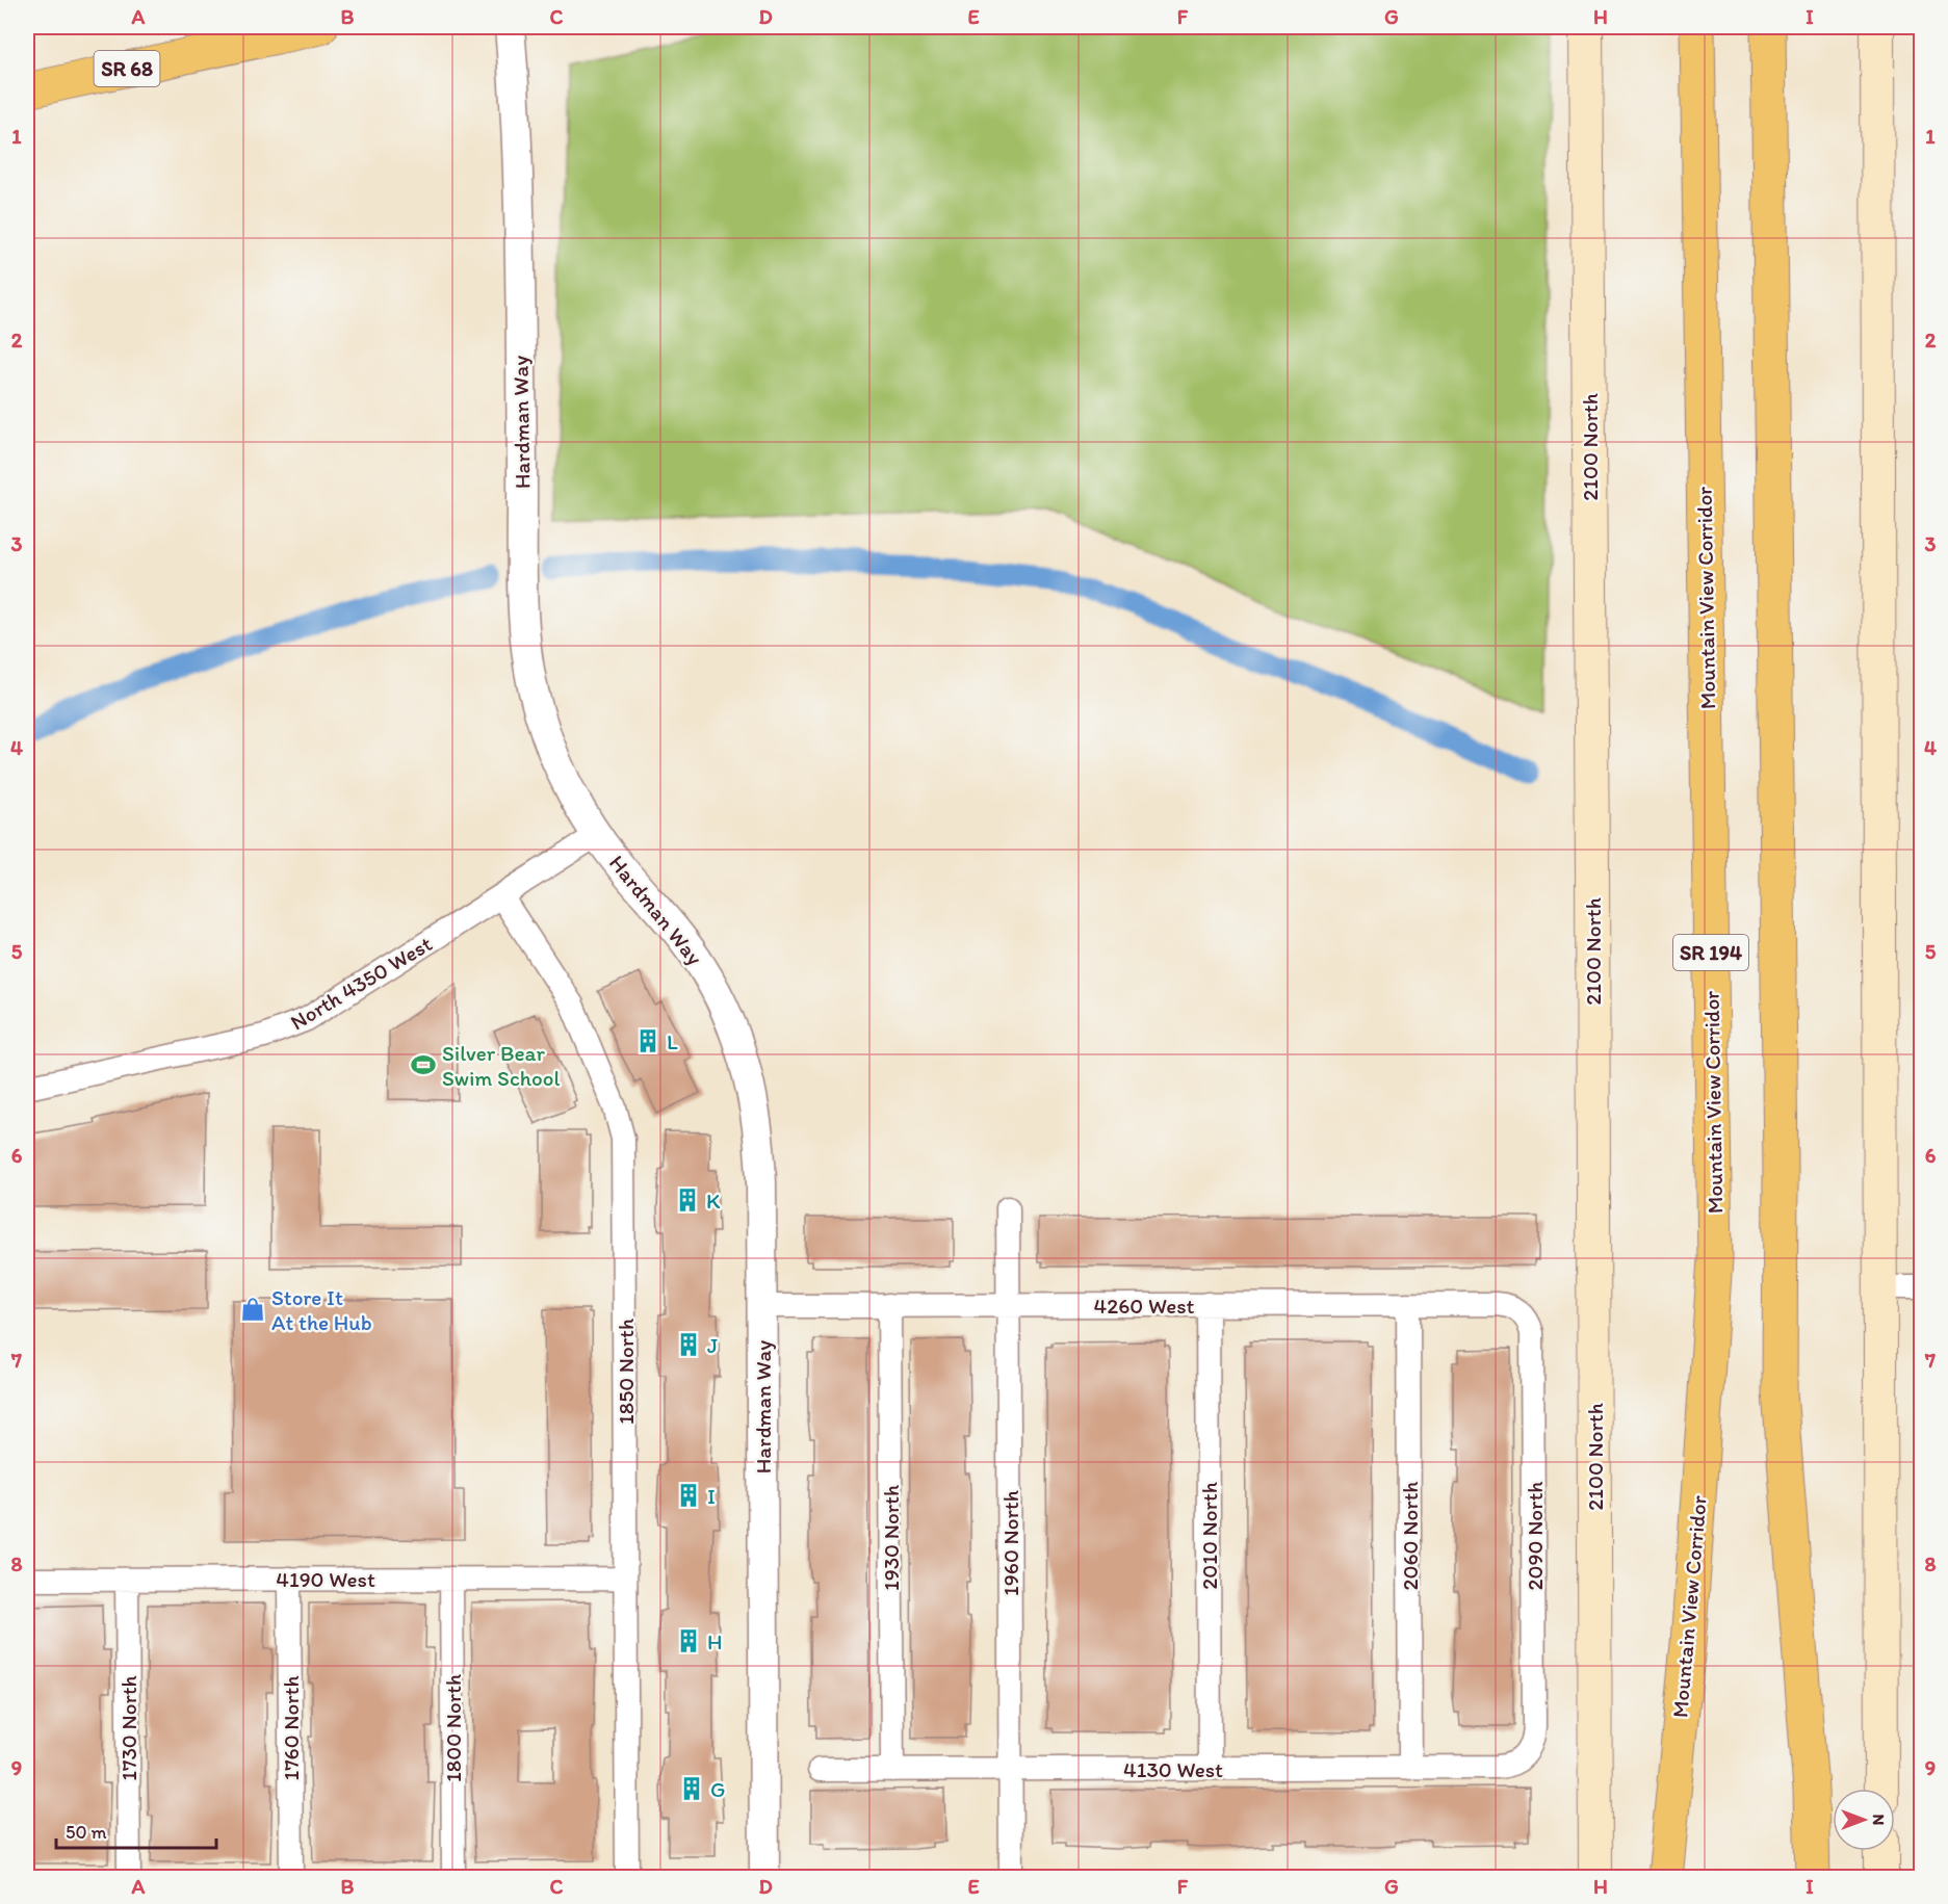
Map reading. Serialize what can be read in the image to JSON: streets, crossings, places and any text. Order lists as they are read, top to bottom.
{
  "streets": {
    "main road": [
      "SR 68",
      "2100 North",
      "Mountain View Corridor",
      "SR 194"
    ],
    "street": [
      "Hardman Way",
      "North 4350 West",
      "4260 West",
      "1850 North",
      "2010 North",
      "2060 North",
      "2090 North",
      "1930 North",
      "1960 North",
      "4190 West",
      "1730 North",
      "1760 North",
      "1800 North",
      "4130 West"
    ]
  },
  "crossings": [
    ["Hardman Way", "North 4350 West"],
    ["Hardman Way", "4260 West"],
    ["North 4350 West", "1850 North"],
    ["4260 West", "2010 North"],
    ["4260 West", "2060 North"],
    ["4260 West", "2090 North"],
    ["4260 West", "1930 North"],
    ["4260 West", "1960 North"],
    ["1850 North", "4190 West"],
    ["2010 North", "4130 West"],
    ["2060 North", "4130 West"],
    ["2090 North", "4130 West"],
    ["1930 North", "4130 West"],
    ["1960 North", "4130 West"],
    ["4190 West", "1730 North"],
    ["4190 West", "1760 North"],
    ["4190 West", "1800 North"]
  ],
  "places": {
    "building": [
      "L",
      "K",
      "J",
      "I",
      "H",
      "G"
    ],
    "sports": ["Silver Bear Swim School"],
    "shop": ["Store It At the Hub"]
  },
  "scale_bar": "50 m",
  "north": "right",
  "grid": {
    "columns": [
      "A",
      "B",
      "C",
      "D",
      "E",
      "F",
      "G",
      "H",
      "I"
    ],
    "rows": [
      "1",
      "2",
      "3",
      "4",
      "5",
      "6",
      "7",
      "8",
      "9"
    ]
  }
}
